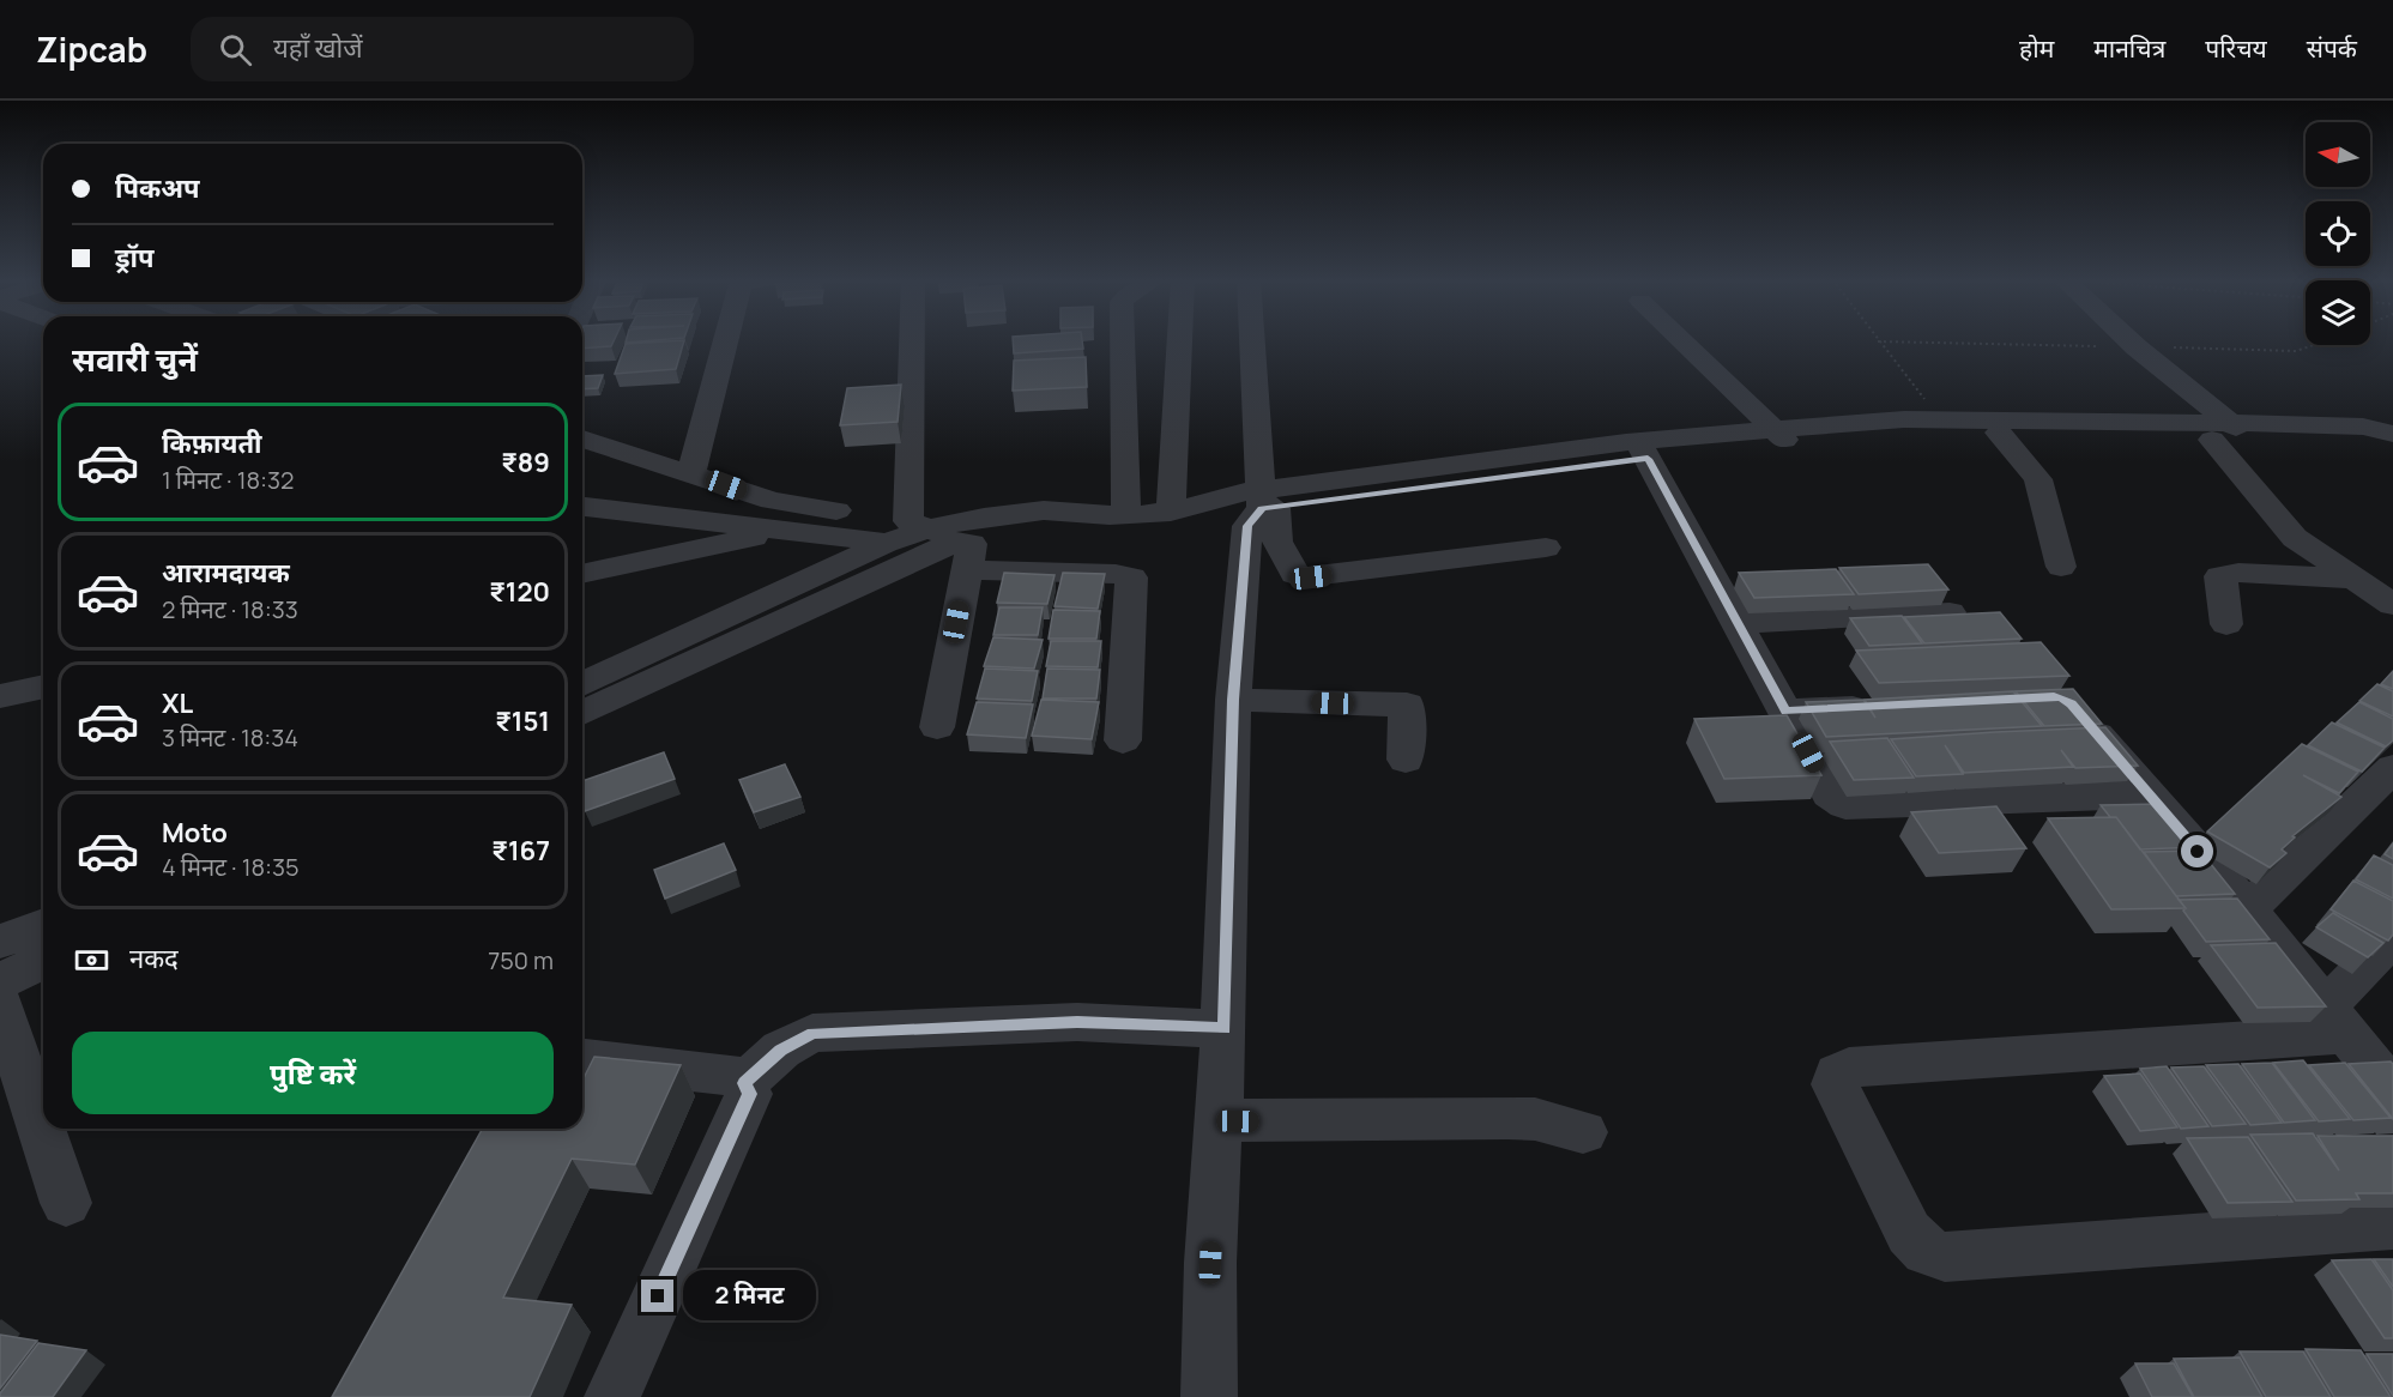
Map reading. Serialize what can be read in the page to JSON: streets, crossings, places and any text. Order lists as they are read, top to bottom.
{
  "north": "left",
  "page": {
    "header": "Zipcab",
    "search": "यहाँ खोजें",
    "nav": [
      "होम",
      "मानचित्र",
      "परिचय",
      "संपर्क"
    ],
    "banner": ["पिकअप", "ड्रॉप"],
    "heading": "सवारी चुनें",
    "list": [
      {
        "name": "किफ़ायती",
        "note": "1 मिनट · 18:32",
        "value": "₹89"
      },
      {
        "name": "आरामदायक",
        "note": "2 मिनट · 18:33",
        "value": "₹120"
      },
      {
        "name": "XL",
        "note": "3 मिनट · 18:34",
        "value": "₹151"
      },
      {
        "name": "Moto",
        "note": "4 मिनट · 18:35",
        "value": "₹167"
      }
    ],
    "pay": ["नकद", "750 m"],
    "buttons": "पुष्टि करें",
    "bubble": "2 मिनट"
  }
}
